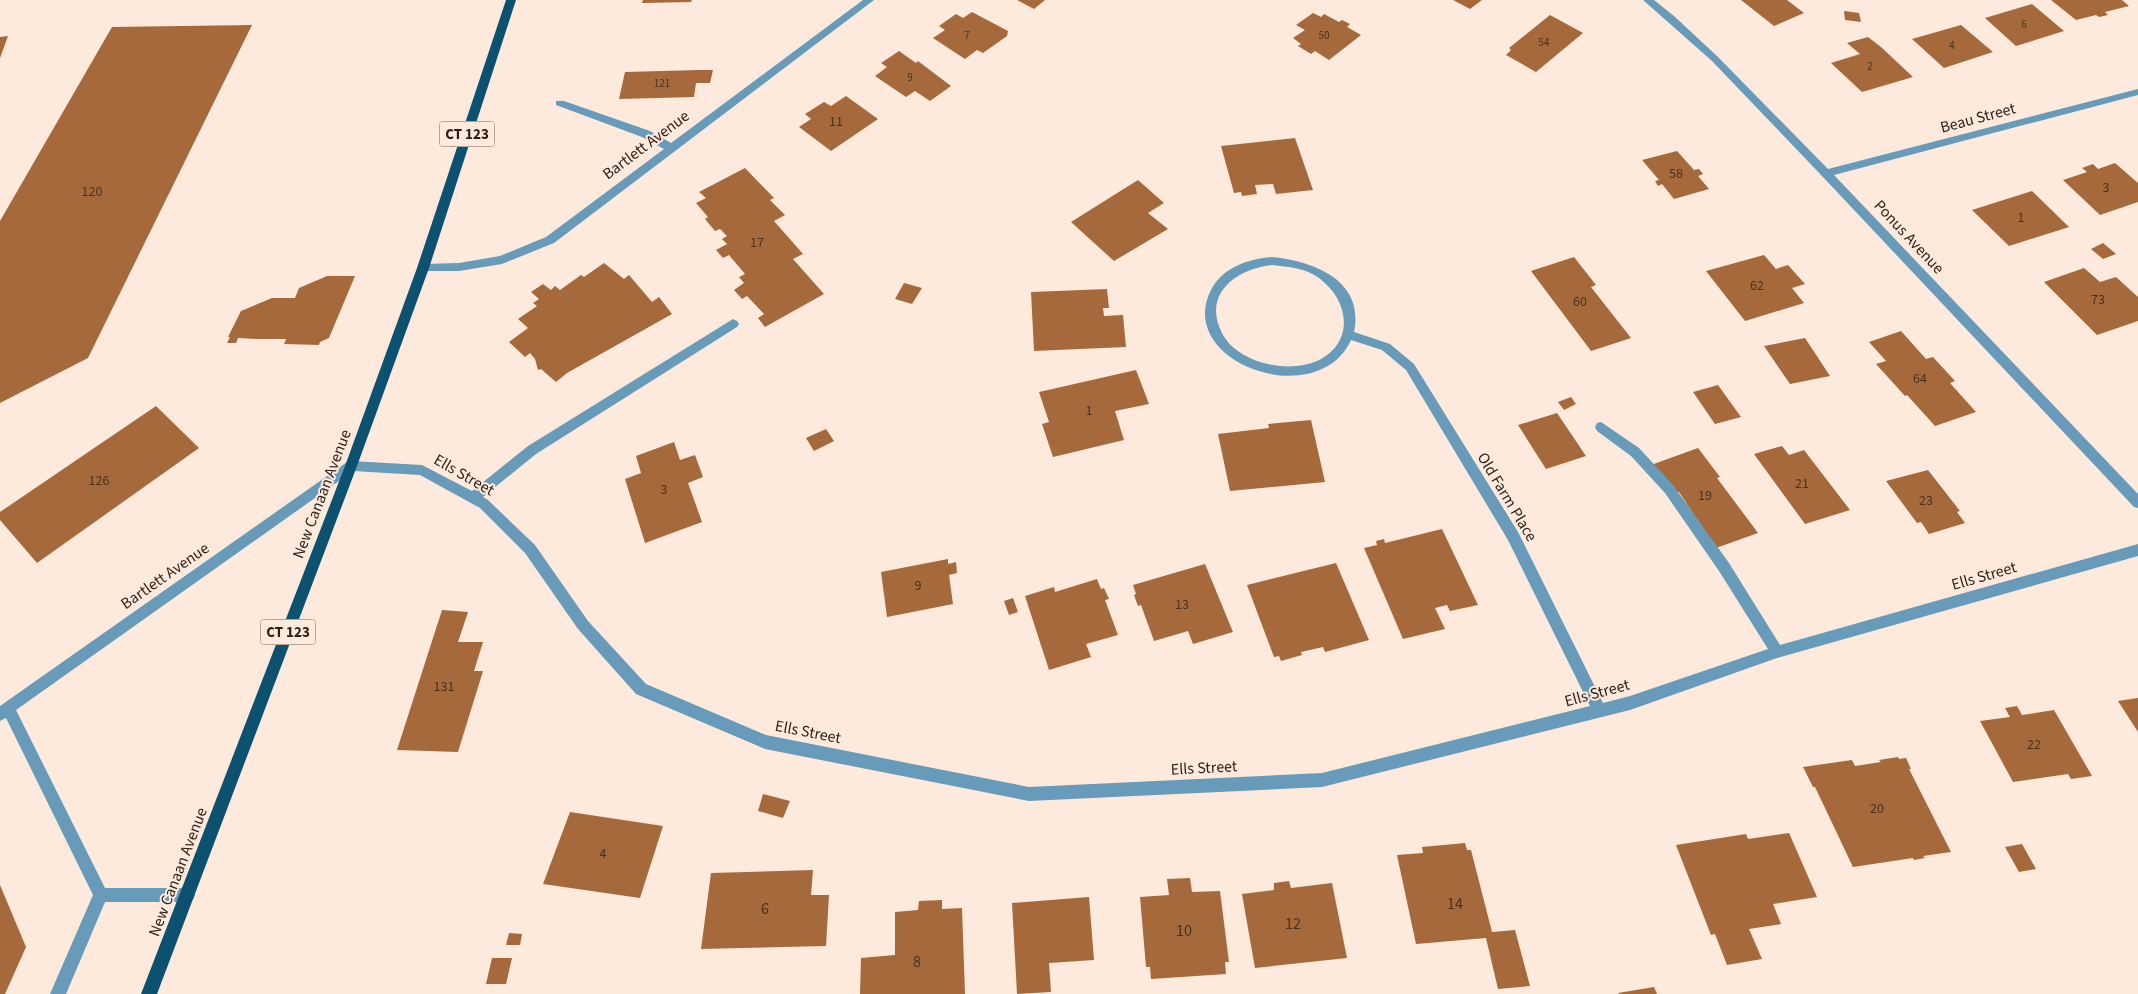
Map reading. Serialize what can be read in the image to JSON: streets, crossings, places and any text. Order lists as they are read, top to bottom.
{
  "streets": {
    "main road": ["CT 123", "New Canaan Avenue"],
    "street": [
      "Beau Street",
      "Bartlett Avenue",
      "Ponus Avenue",
      "Ells Street",
      "Old Farm Place"
    ]
  },
  "crossings": [
    ["Beau Street", "Ponus Avenue"],
    ["Bartlett Avenue", "Ells Street"],
    ["Bartlett Avenue", "New Canaan Avenue"],
    ["Ells Street", "New Canaan Avenue"],
    ["Ells Street", "Old Farm Place"]
  ],
  "house_numbers": [
    "6",
    "7",
    "50",
    "54",
    "4",
    "2",
    "9",
    "121",
    "11",
    "58",
    "3",
    "120",
    "1",
    "17",
    "62",
    "73",
    "60",
    "64",
    "1",
    "126",
    "21",
    "3",
    "19",
    "23",
    "9",
    "13",
    "131",
    "22",
    "20",
    "4",
    "14",
    "6",
    "12",
    "10",
    "8"
  ]
}
